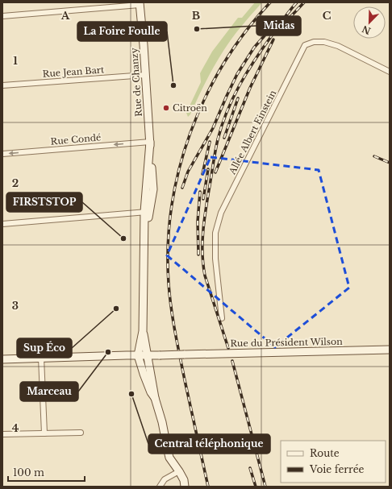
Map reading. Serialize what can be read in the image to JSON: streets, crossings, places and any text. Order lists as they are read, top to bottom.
{
  "streets": {
    "main road": ["Rue de Chanzy", "Rue du Président Wilson"],
    "street": ["Rue Jean Bart", "Allée Albert Einstein", "Rue Condé"]
  },
  "crossings": [
    ["Rue Jean Bart", "Rue de Chanzy"],
    ["Rue de Chanzy", "Rue Condé"],
    ["Rue de Chanzy", "Rue du Président Wilson"]
  ],
  "one_way": ["Rue Condé"],
  "places": [
    "Midas",
    "La Foire Foulle",
    "Citroën",
    "FIRSTSTOP",
    "Sup Éco",
    "Marceau",
    "Central téléphonique"
  ],
  "legend": ["Route", "Voie ferrée"],
  "scale_bar": "100 m",
  "north": "bottom left",
  "grid": {
    "columns": ["A", "B", "C"],
    "rows": [
      "1",
      "2",
      "3",
      "4"
    ]
  }
}
